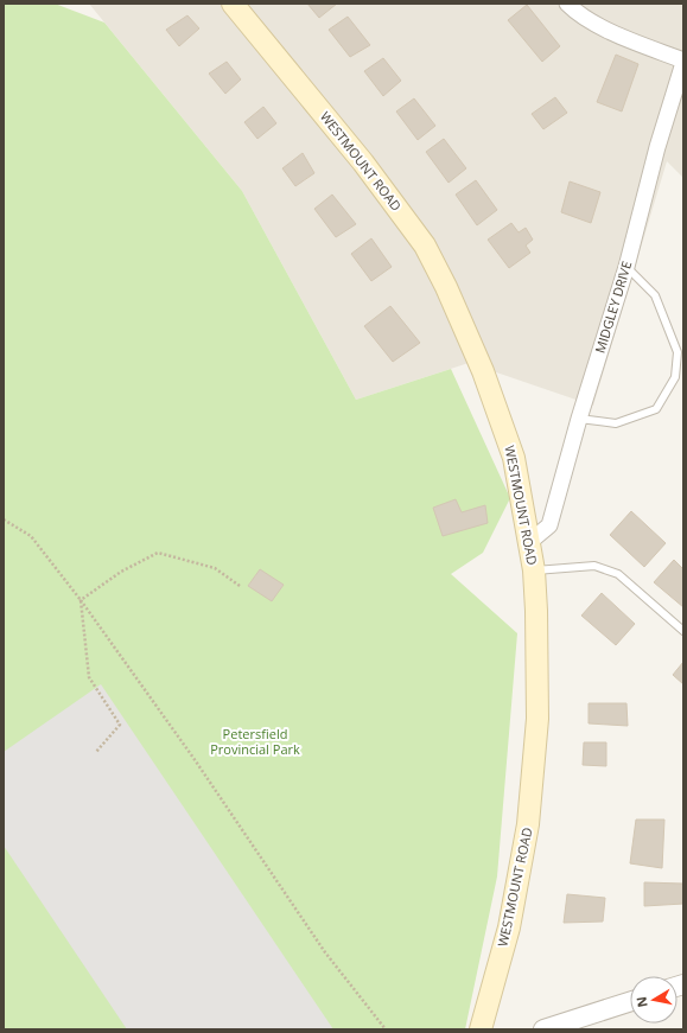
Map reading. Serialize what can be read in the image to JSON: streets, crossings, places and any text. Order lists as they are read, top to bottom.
{
  "streets": {
    "main road": ["WESTMOUNT ROAD"],
    "street": ["MIDGLEY DRIVE"]
  },
  "crossings": [
    ["WESTMOUNT ROAD", "MIDGLEY DRIVE"]
  ],
  "parks": ["Petersfield Provincial Park"],
  "north": "left"
}
